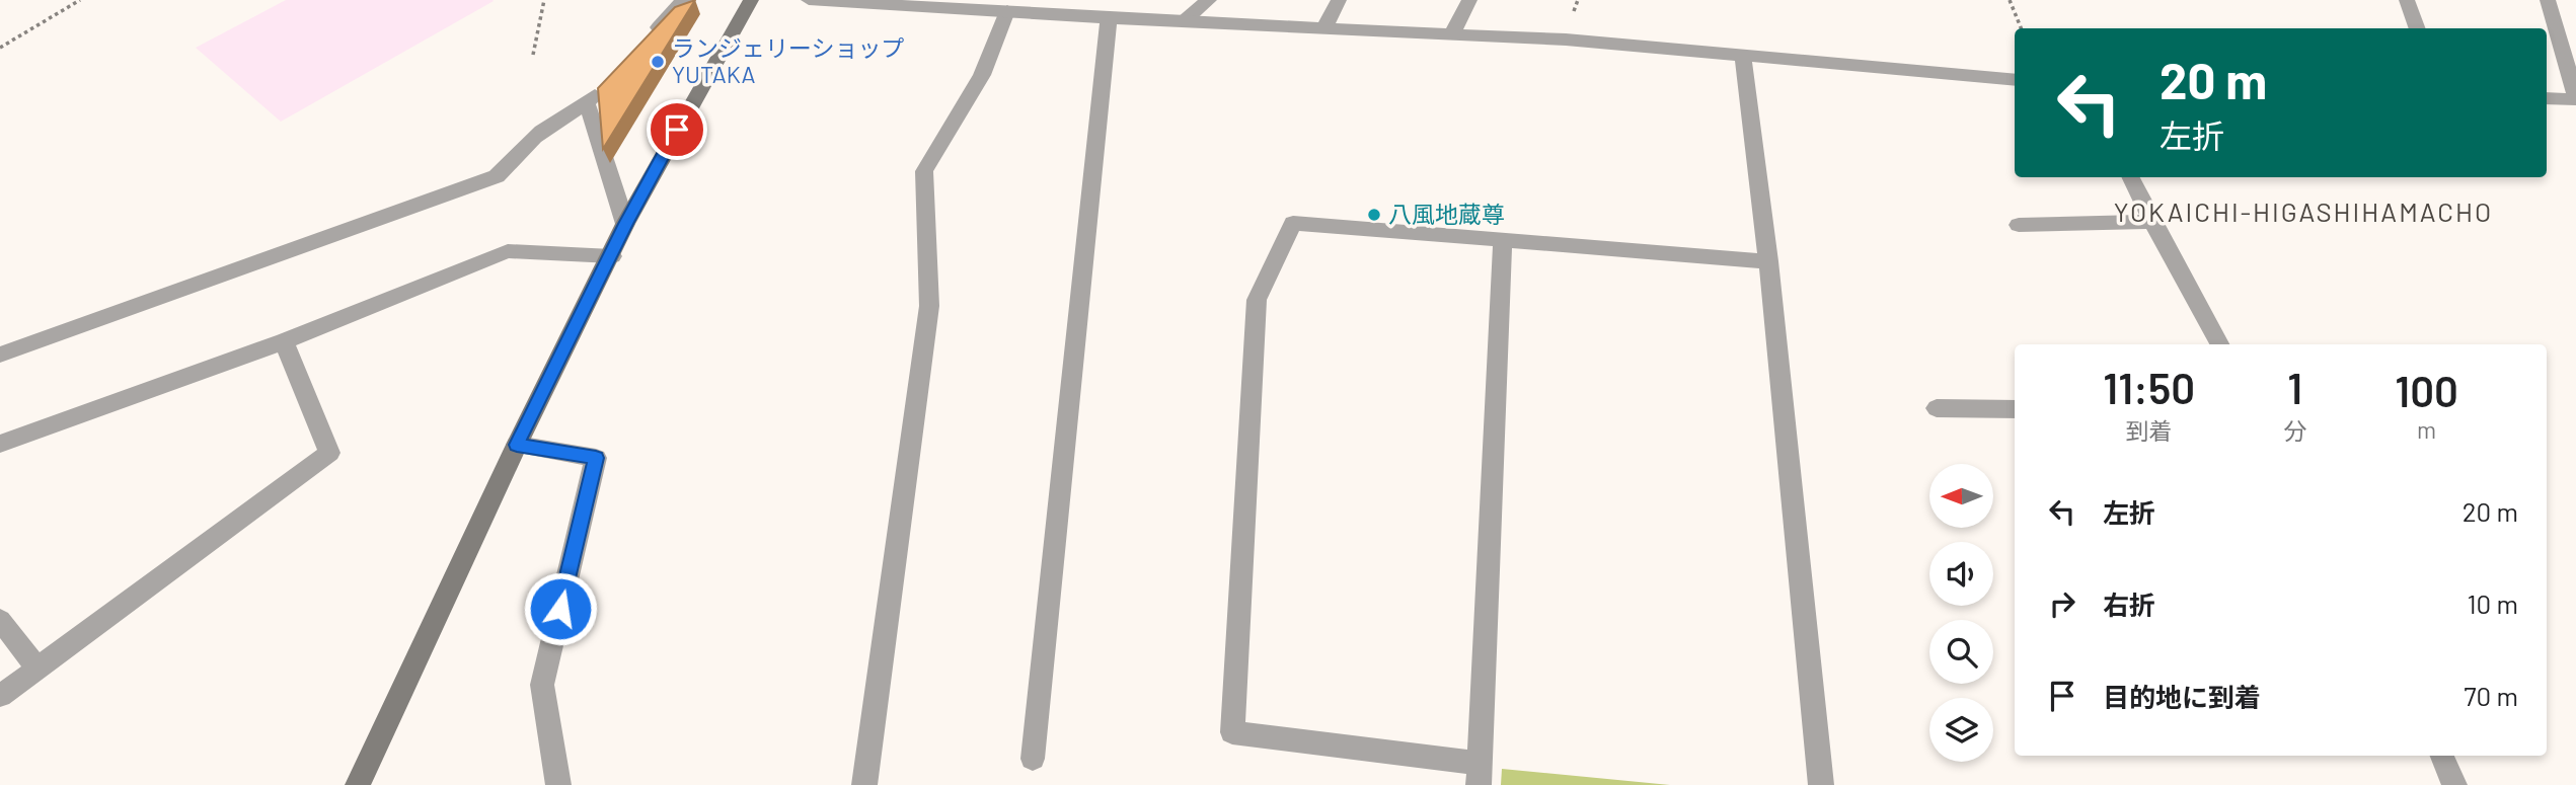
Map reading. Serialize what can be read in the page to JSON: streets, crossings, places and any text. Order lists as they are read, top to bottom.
{
  "districts": ["YOKAICHI-HIGASHIHAMACHO"],
  "places": ["ランジェリーショップ YUTAKA", "八風地蔵尊"],
  "north": "left",
  "page": {
    "turn": ["20 m", "左折"],
    "eta": [
      "11:50",
      "到着",
      "1",
      "分",
      "100",
      "m"
    ],
    "list": [
      {
        "name": "左折",
        "value": "20 m"
      },
      {
        "name": "右折",
        "value": "10 m"
      },
      {
        "name": "目的地に到着",
        "value": "70 m"
      }
    ]
  }
}
